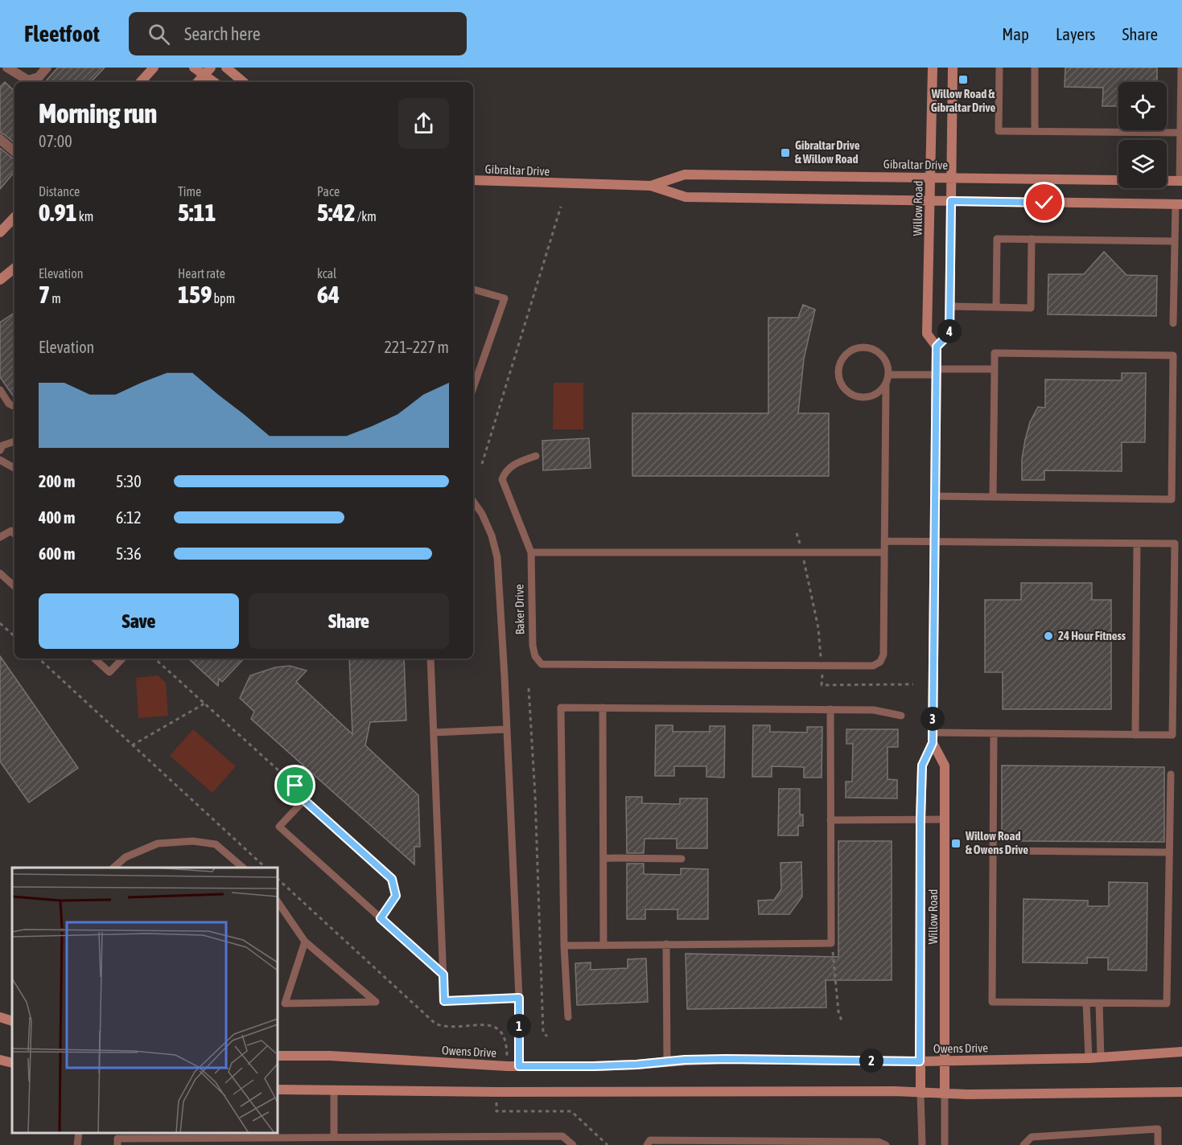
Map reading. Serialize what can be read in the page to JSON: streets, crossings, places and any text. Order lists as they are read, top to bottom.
{
  "streets": {
    "street": ["Gibraltar Drive", "Willow Road", "Owens Drive"],
    "lane": ["Baker Drive"]
  },
  "crossings": [
    ["Gibraltar Drive", "Willow Road"],
    ["Willow Road", "Owens Drive"]
  ],
  "places": {
    "transit": ["Willow Road & Gibraltar Drive", "Gibraltar Drive & Willow Road", "Willow Road & Owens Drive"],
    "other": ["24 Hour Fitness"]
  },
  "page": {
    "header": "Fleetfoot",
    "search": "Search here",
    "nav": ["Map", "Layers", "Share"],
    "heading": ["Morning run", "07:00"],
    "stats": [
      ["Distance", "0.91 km"],
      ["Time", "5:11"],
      ["Pace", "5:42 /km"],
      ["Elevation", "7 m"],
      ["Heart rate", "159 bpm"],
      ["kcal", "64"]
    ],
    "pins": [
      "4",
      "3",
      "1",
      "2"
    ],
    "chart": ["Elevation", "221–227 m"],
    "list": [
      {
        "name": "200 m",
        "note": "5:30"
      },
      {
        "name": "400 m",
        "note": "6:12"
      },
      {
        "name": "600 m",
        "note": "5:36"
      }
    ],
    "buttons": ["Save", "Share"]
  }
}
